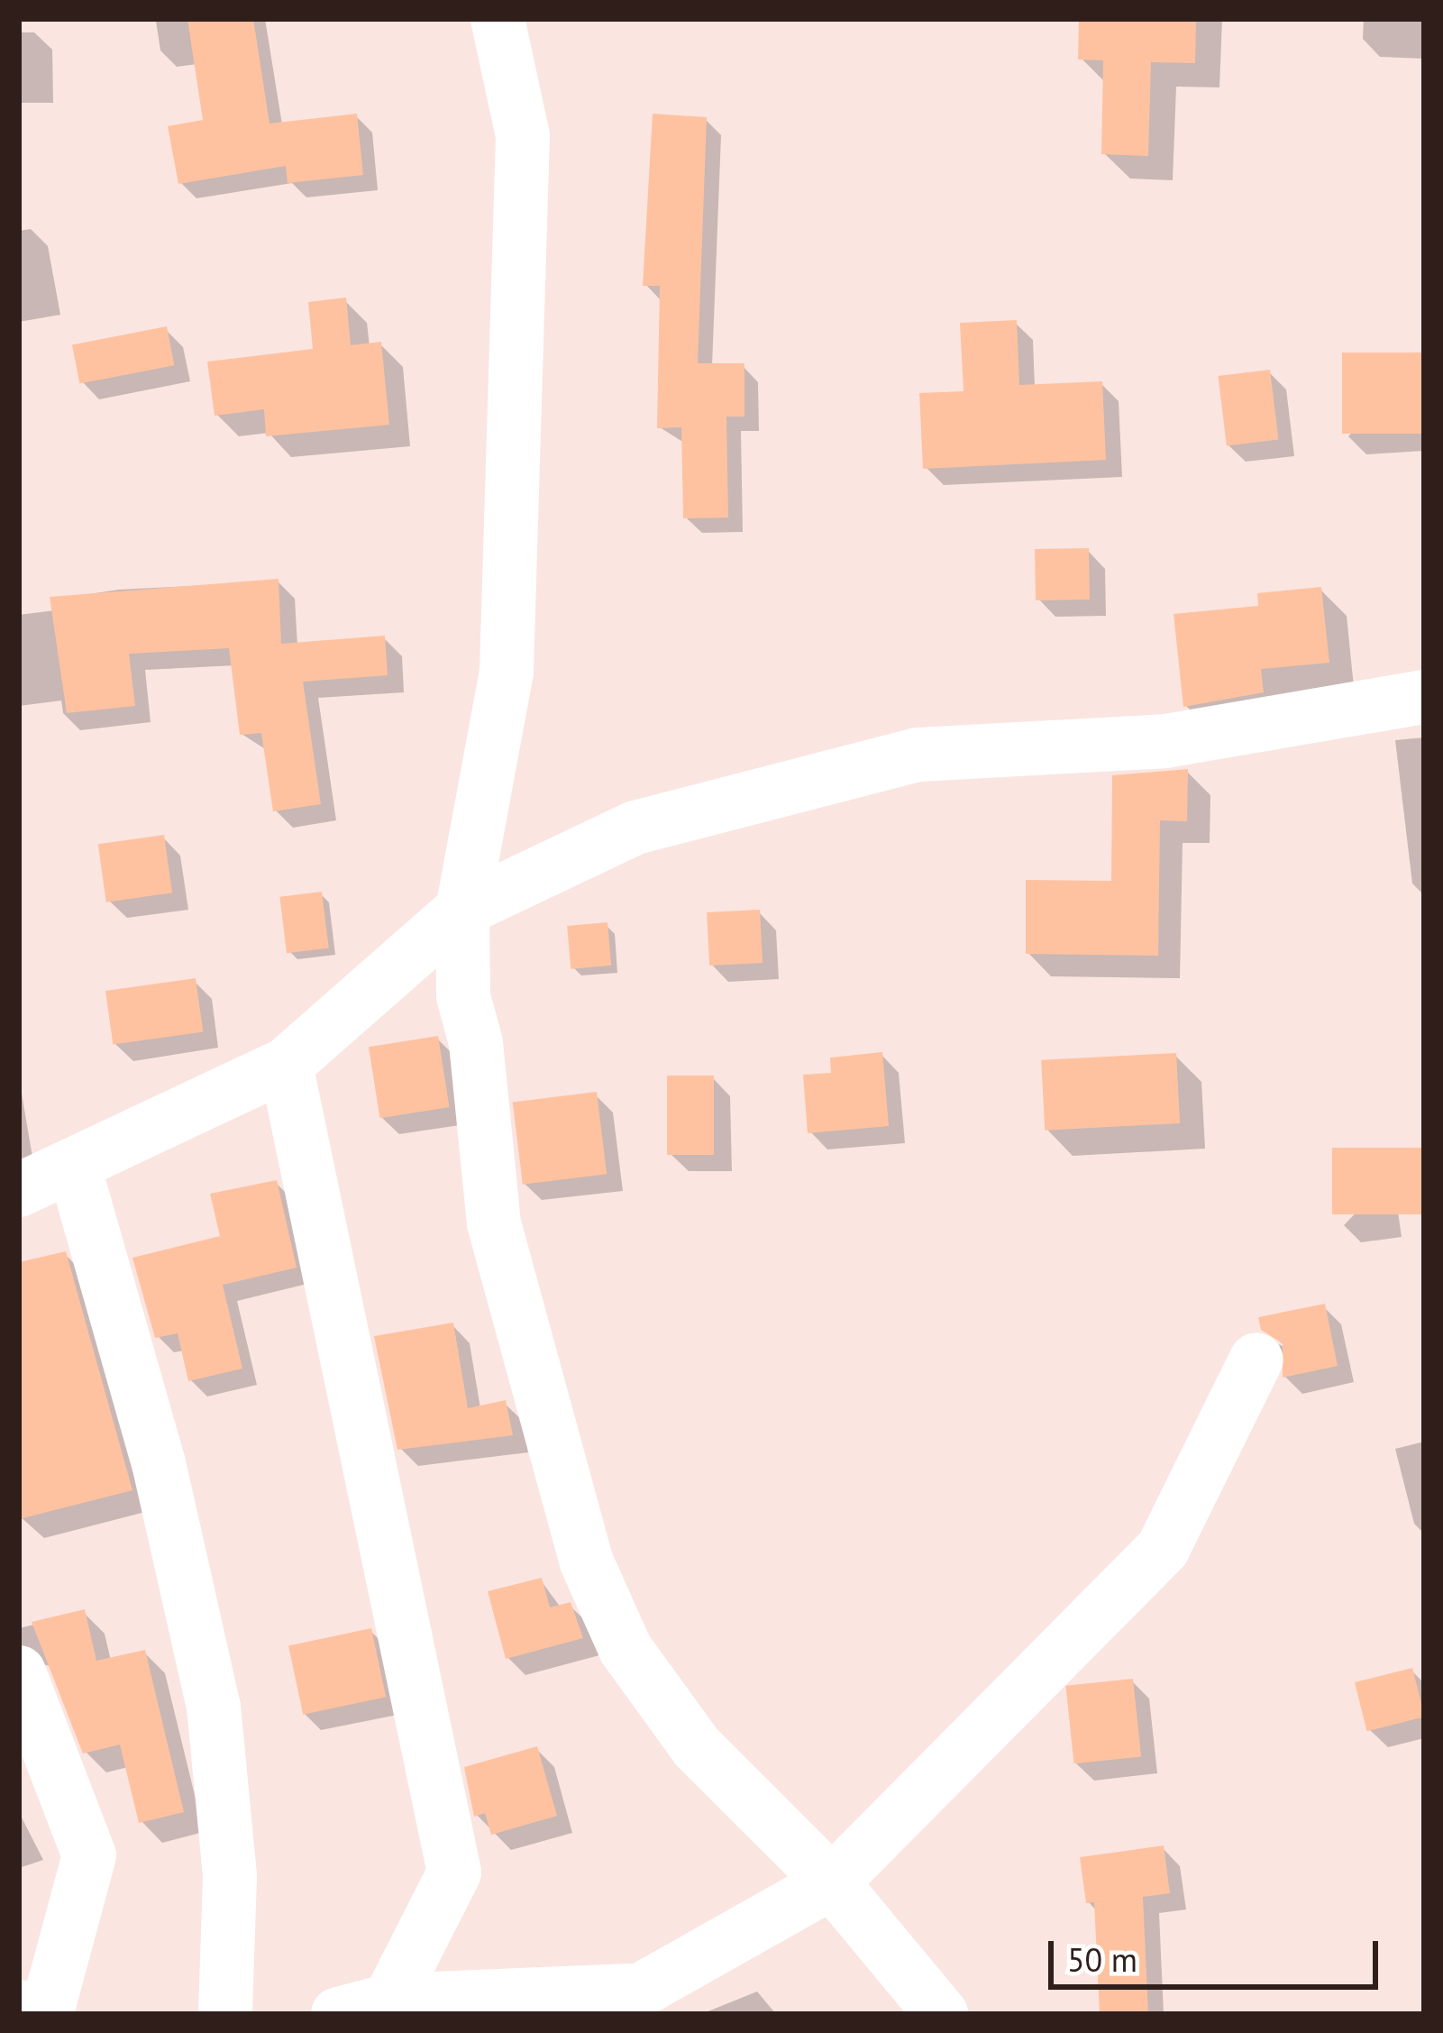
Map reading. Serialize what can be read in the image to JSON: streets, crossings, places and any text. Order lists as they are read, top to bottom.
{
  "scale_bar": "50 m"
}
